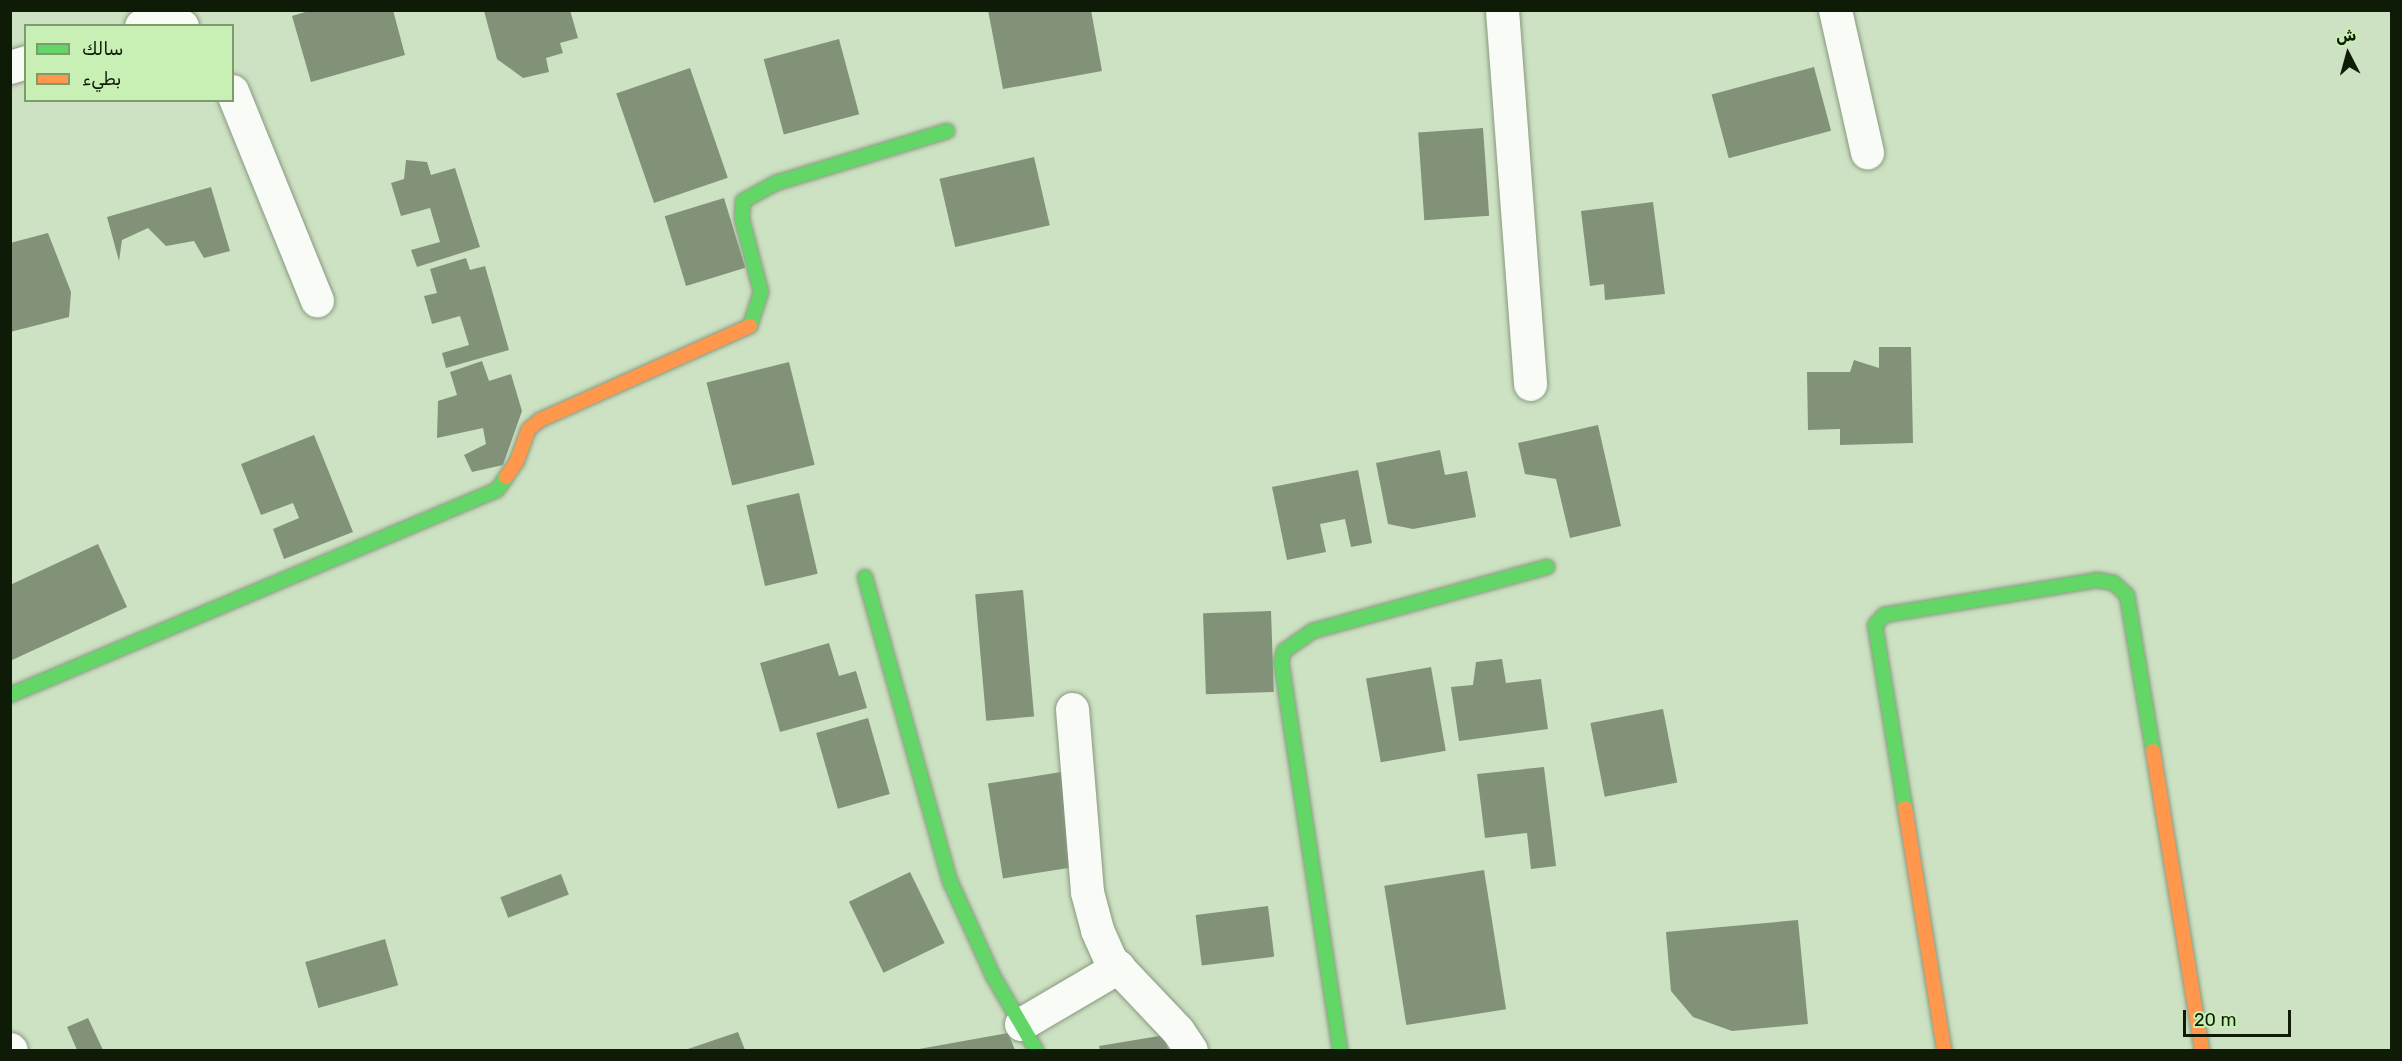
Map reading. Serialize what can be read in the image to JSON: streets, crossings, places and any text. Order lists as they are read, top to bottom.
{
  "legend": ["سالك", "بطيء"],
  "scale_bar": "20 m",
  "north": "top"
}
